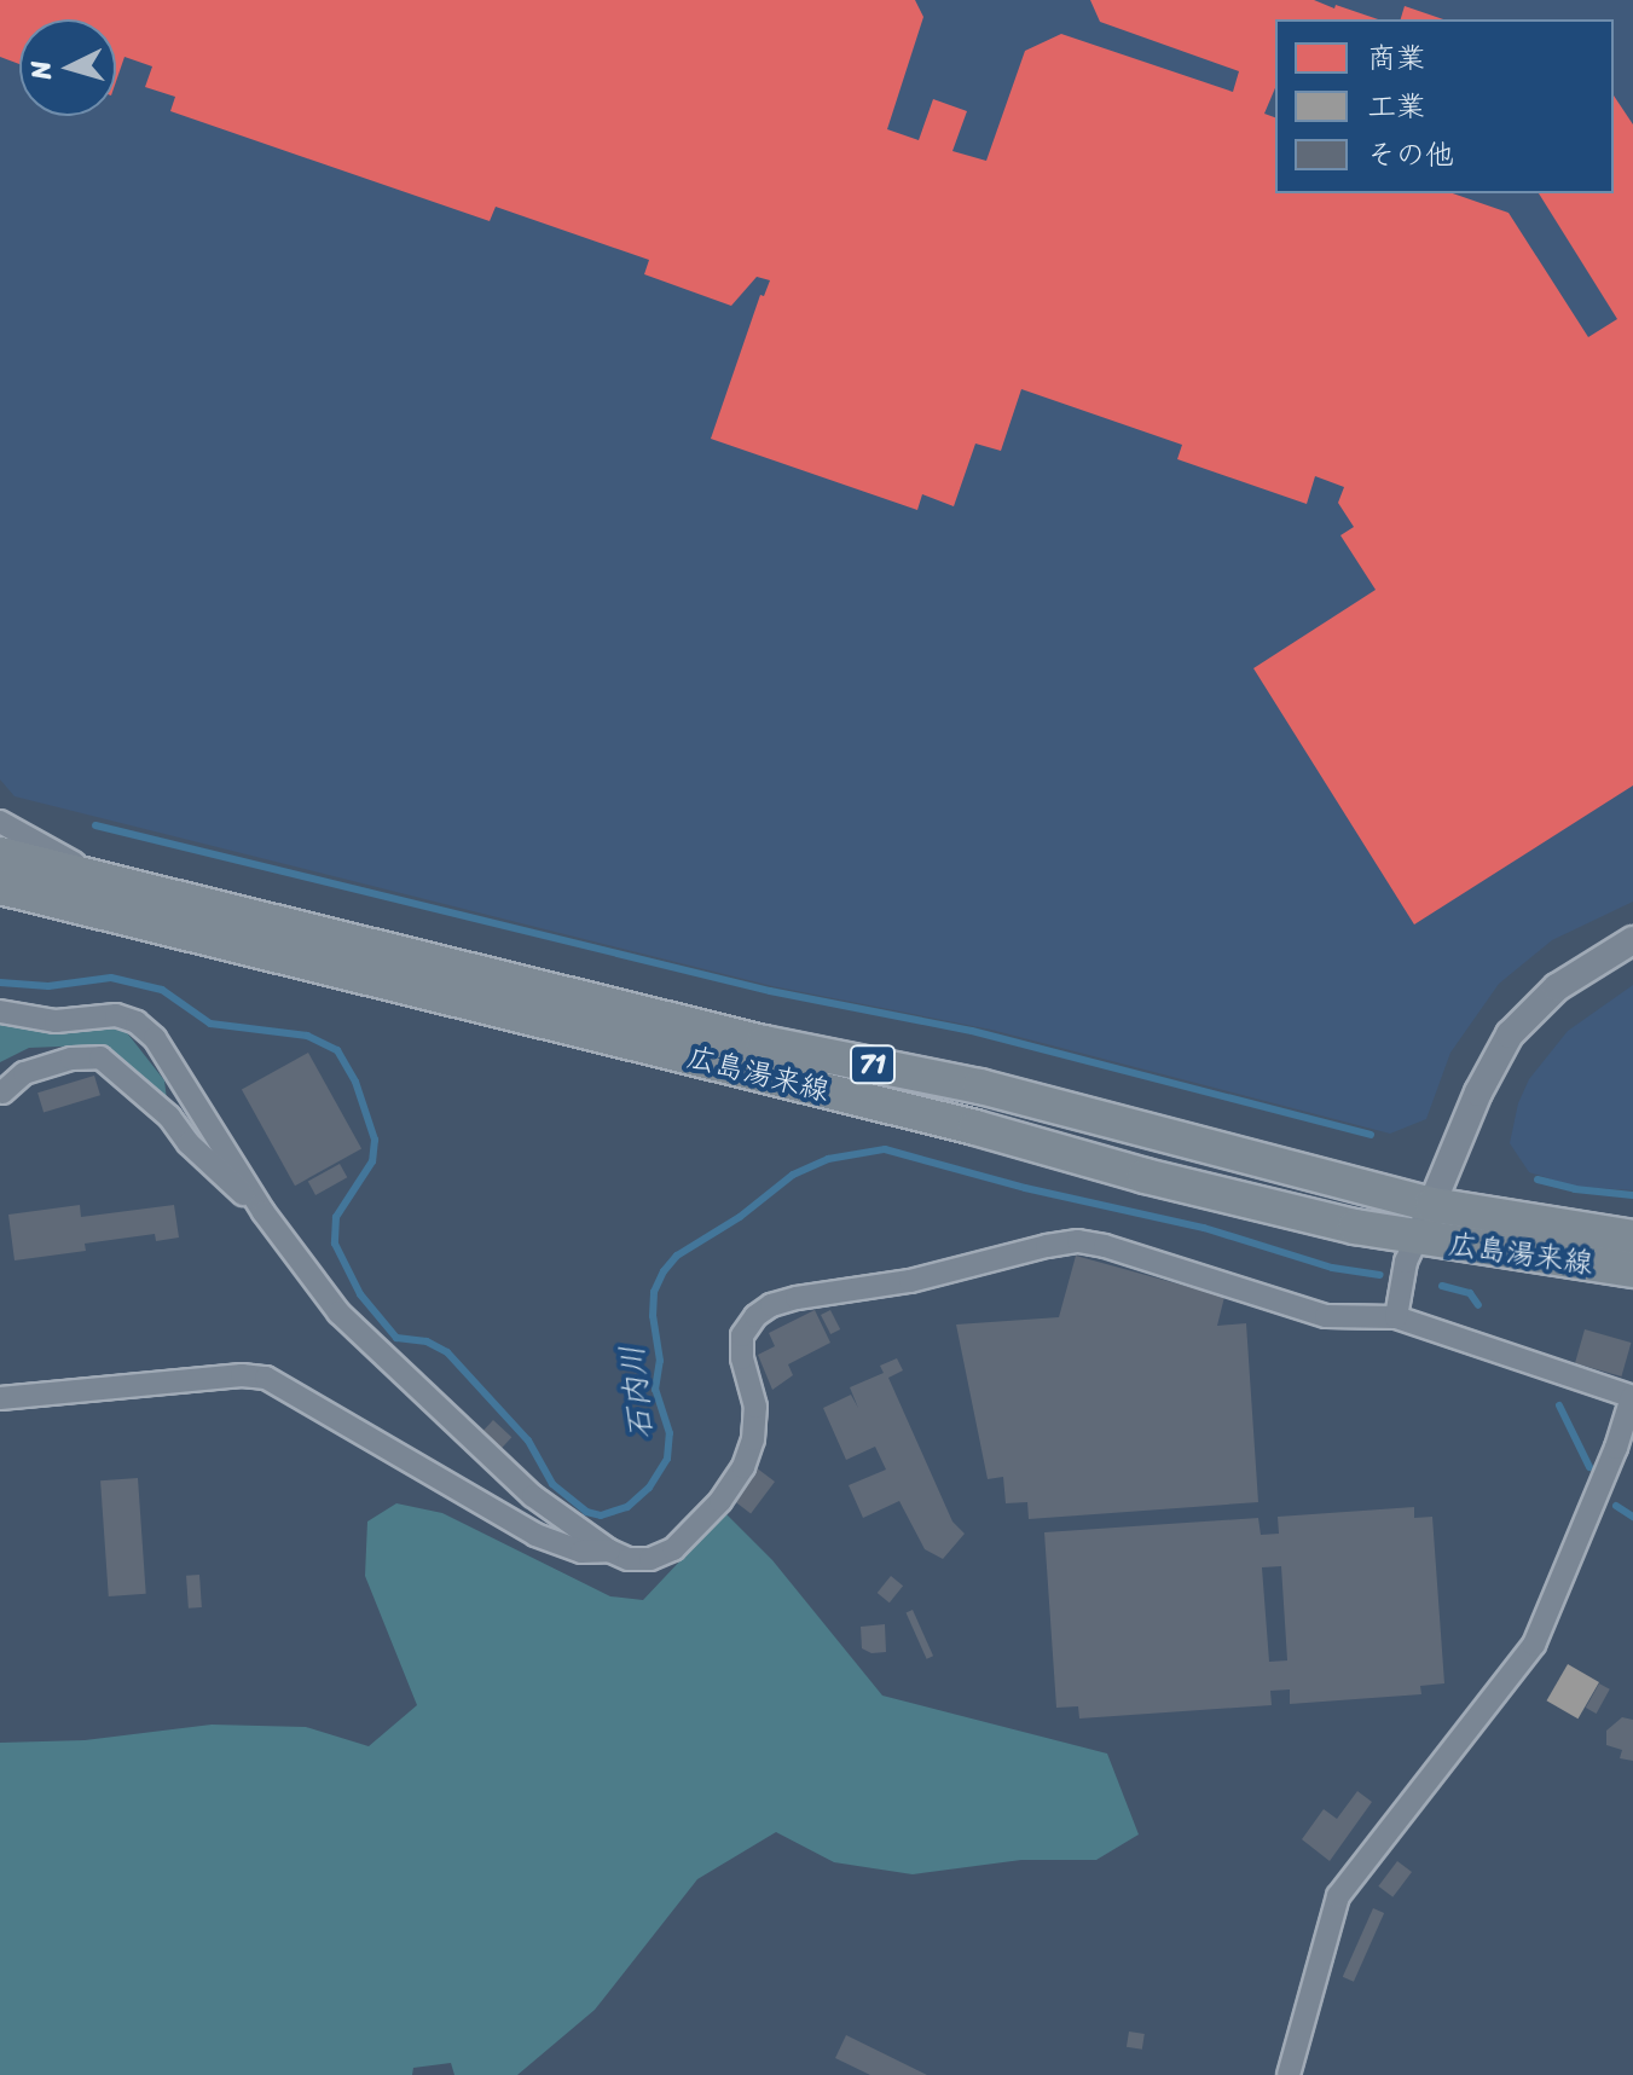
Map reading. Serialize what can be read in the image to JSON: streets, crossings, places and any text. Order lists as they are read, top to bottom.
{
  "streets": {
    "main road": ["71", "広島湯来線"]
  },
  "water": ["石内川"],
  "legend": ["商業", "工業", "その他"],
  "north": "left"
}
